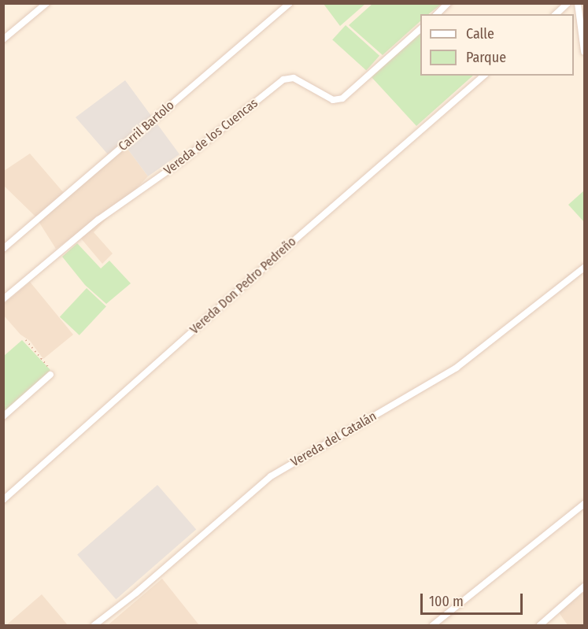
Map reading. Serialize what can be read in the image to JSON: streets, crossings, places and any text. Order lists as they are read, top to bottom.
{
  "streets": {
    "street": [
      "Carril Bartolo",
      "Vereda de los Cuencas",
      "Vereda Don Pedro Pedreño",
      "Vereda del Catalán"
    ]
  },
  "legend": ["Calle", "Parque"],
  "scale_bar": "100 m"
}
